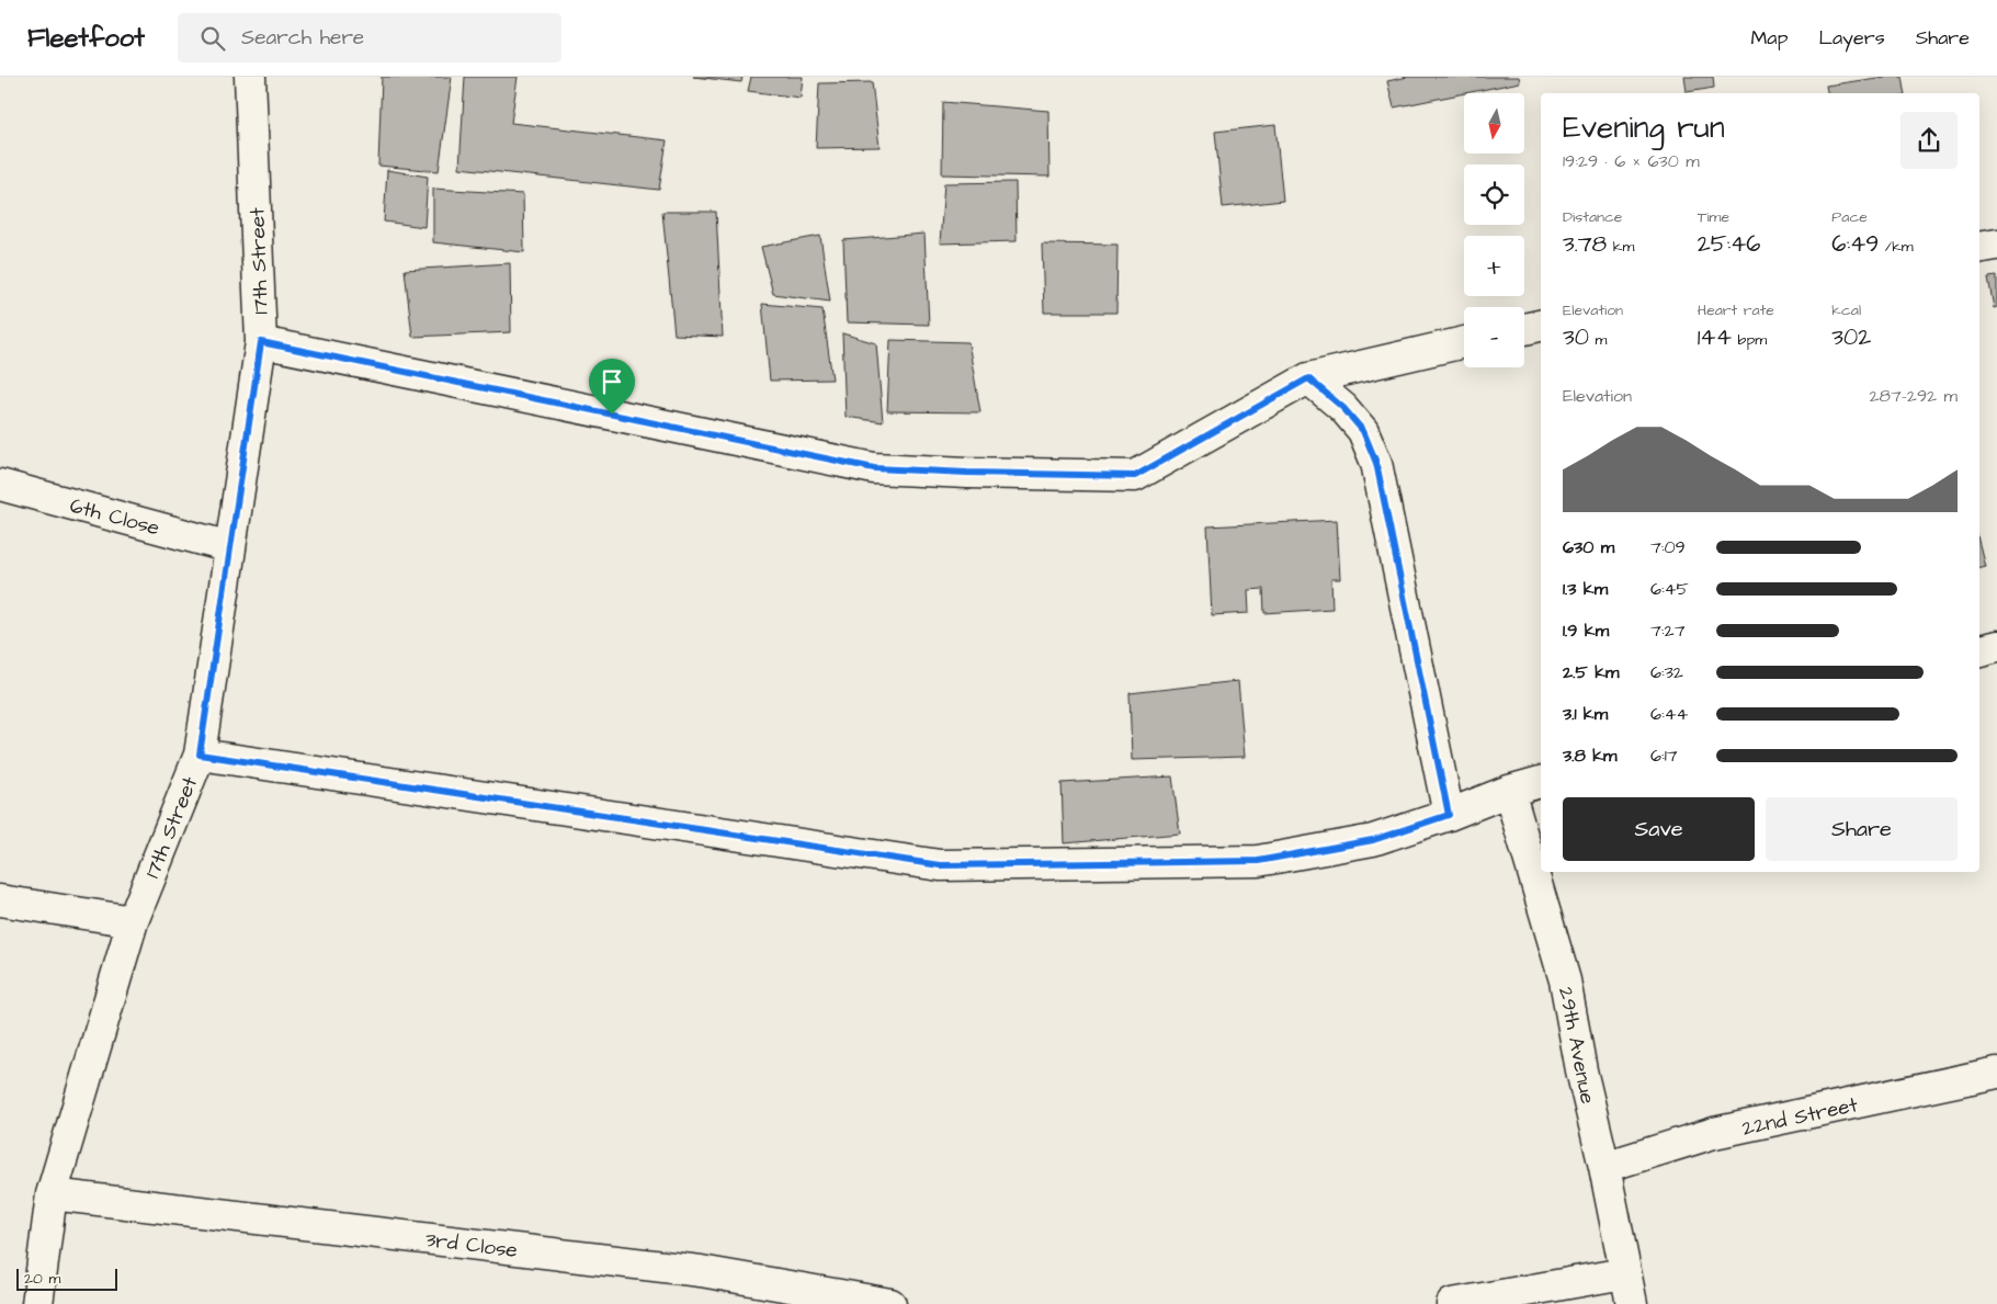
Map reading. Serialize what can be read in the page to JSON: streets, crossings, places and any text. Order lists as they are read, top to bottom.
{
  "streets": {
    "street": [
      "17th Street",
      "6th Close",
      "29th Avenue",
      "22nd Street",
      "3rd Close"
    ]
  },
  "crossings": [
    ["17th Street", "6th Close"],
    ["17th Street", "3rd Close"],
    ["29th Avenue", "22nd Street"]
  ],
  "scale_bar": "20 m",
  "north": "bottom",
  "page": {
    "header": "Fleetfoot",
    "search": "Search here",
    "nav": ["Map", "Layers", "Share"],
    "map_buttons": ["+", "−"],
    "heading": ["Evening run", "19:29 · 6 × 630 m"],
    "stats": [
      ["Distance", "3.78 km"],
      ["Time", "25:46"],
      ["Pace", "6:49 /km"],
      ["Elevation", "30 m"],
      ["Heart rate", "144 bpm"],
      ["kcal", "302"]
    ],
    "chart": ["Elevation", "287–292 m"],
    "list": [
      {
        "name": "630 m",
        "note": "7:09"
      },
      {
        "name": "1.3 km",
        "note": "6:45"
      },
      {
        "name": "1.9 km",
        "note": "7:27"
      },
      {
        "name": "2.5 km",
        "note": "6:32"
      },
      {
        "name": "3.1 km",
        "note": "6:44"
      },
      {
        "name": "3.8 km",
        "note": "6:17"
      }
    ],
    "buttons": ["Save", "Share"],
    "scale": "20 m"
  }
}
